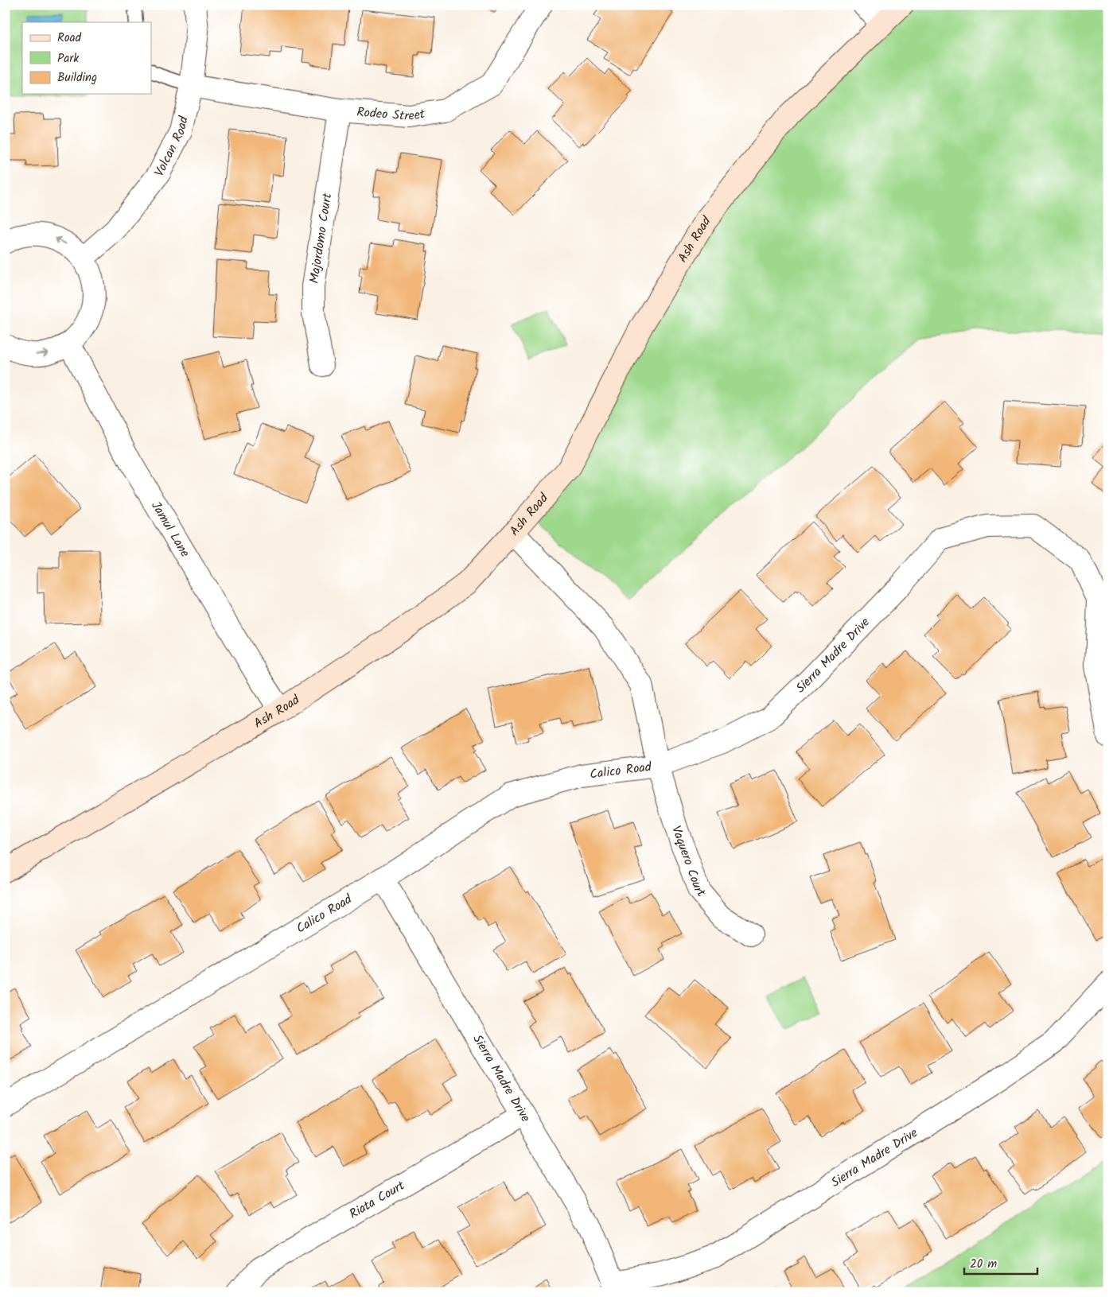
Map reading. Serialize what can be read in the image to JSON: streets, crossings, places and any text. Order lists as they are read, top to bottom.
{
  "streets": {
    "main road": ["Ash Road"],
    "street": [
      "Rodeo Street",
      "Volcan Road",
      "Majordomo Court",
      "Jamul Lane",
      "Sierra Madre Drive",
      "Calico Road",
      "Vaquero Court",
      "Riata Court"
    ]
  },
  "crossings": [
    ["Rodeo Street", "Volcan Road"],
    ["Rodeo Street", "Majordomo Court"],
    ["Ash Road", "Jamul Lane"],
    ["Sierra Madre Drive", "Calico Road"],
    ["Sierra Madre Drive", "Vaquero Court"],
    ["Sierra Madre Drive", "Riata Court"],
    ["Calico Road", "Vaquero Court"]
  ],
  "legend": ["Road", "Park", "Building"],
  "scale_bar": "20 m"
}
